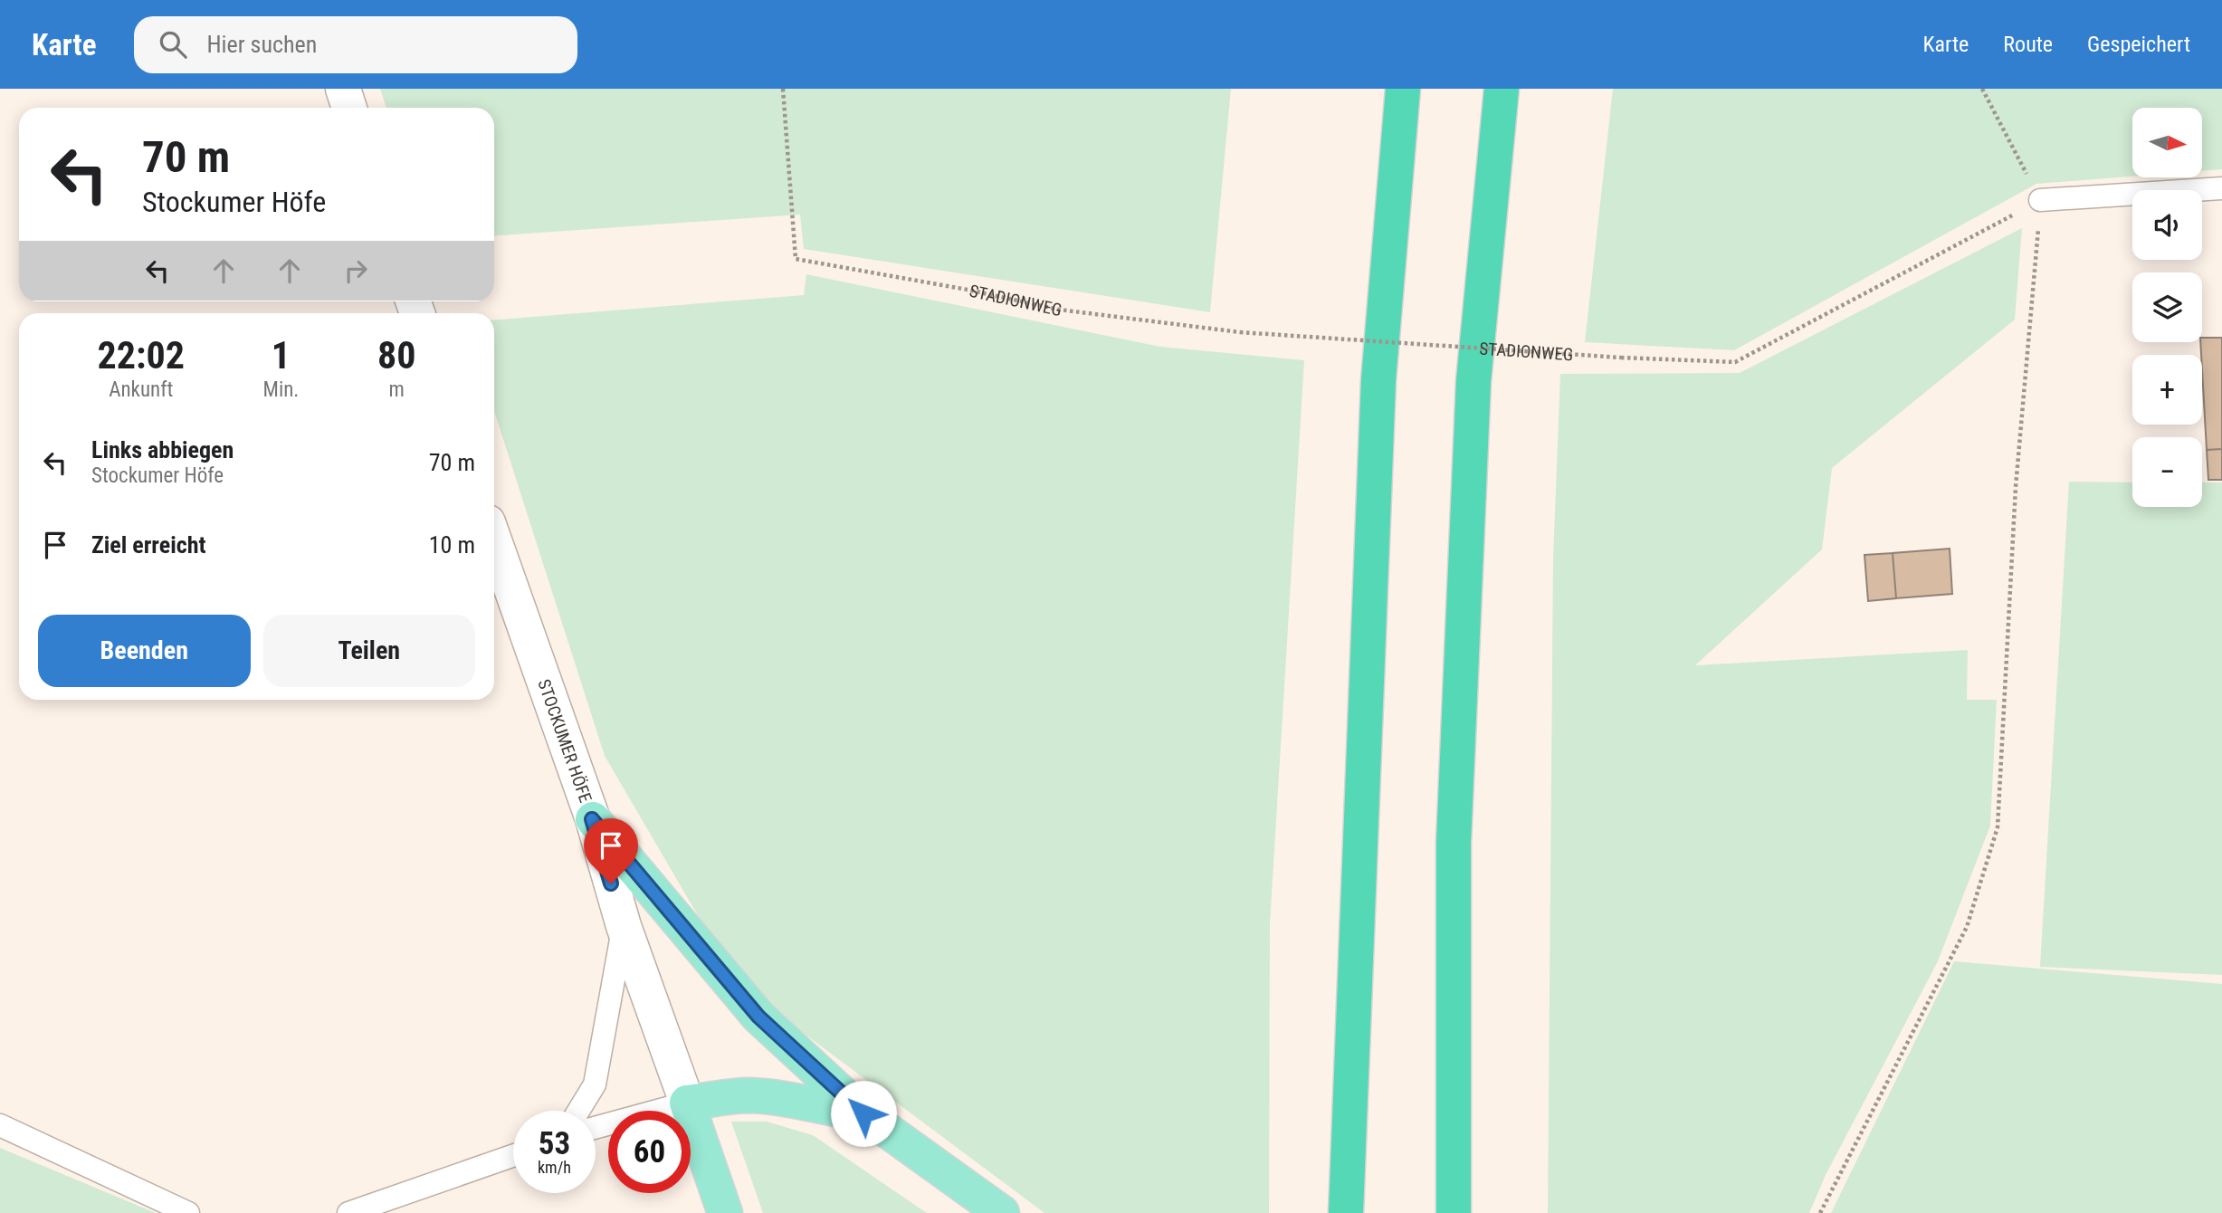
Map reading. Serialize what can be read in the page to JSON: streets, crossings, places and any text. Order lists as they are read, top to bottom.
{
  "streets": {
    "street": ["STOCKUMER HÖFE"],
    "path": ["STADIONWEG"]
  },
  "north": "right",
  "page": {
    "header": "Karte",
    "search": "Hier suchen",
    "nav": ["Karte", "Route", "Gespeichert"],
    "map_buttons": ["+", "−"],
    "turn": ["70 m", "Stockumer Höfe"],
    "eta": [
      "22:02",
      "Ankunft",
      "1",
      "Min.",
      "80",
      "m"
    ],
    "list": [
      {
        "name": "Links abbiegen",
        "note": "Stockumer Höfe",
        "value": "70 m"
      },
      {
        "name": "Ziel erreicht",
        "value": "10 m"
      }
    ],
    "buttons": ["Beenden", "Teilen"],
    "speed": "53 km/h",
    "limit": "60"
  }
}
